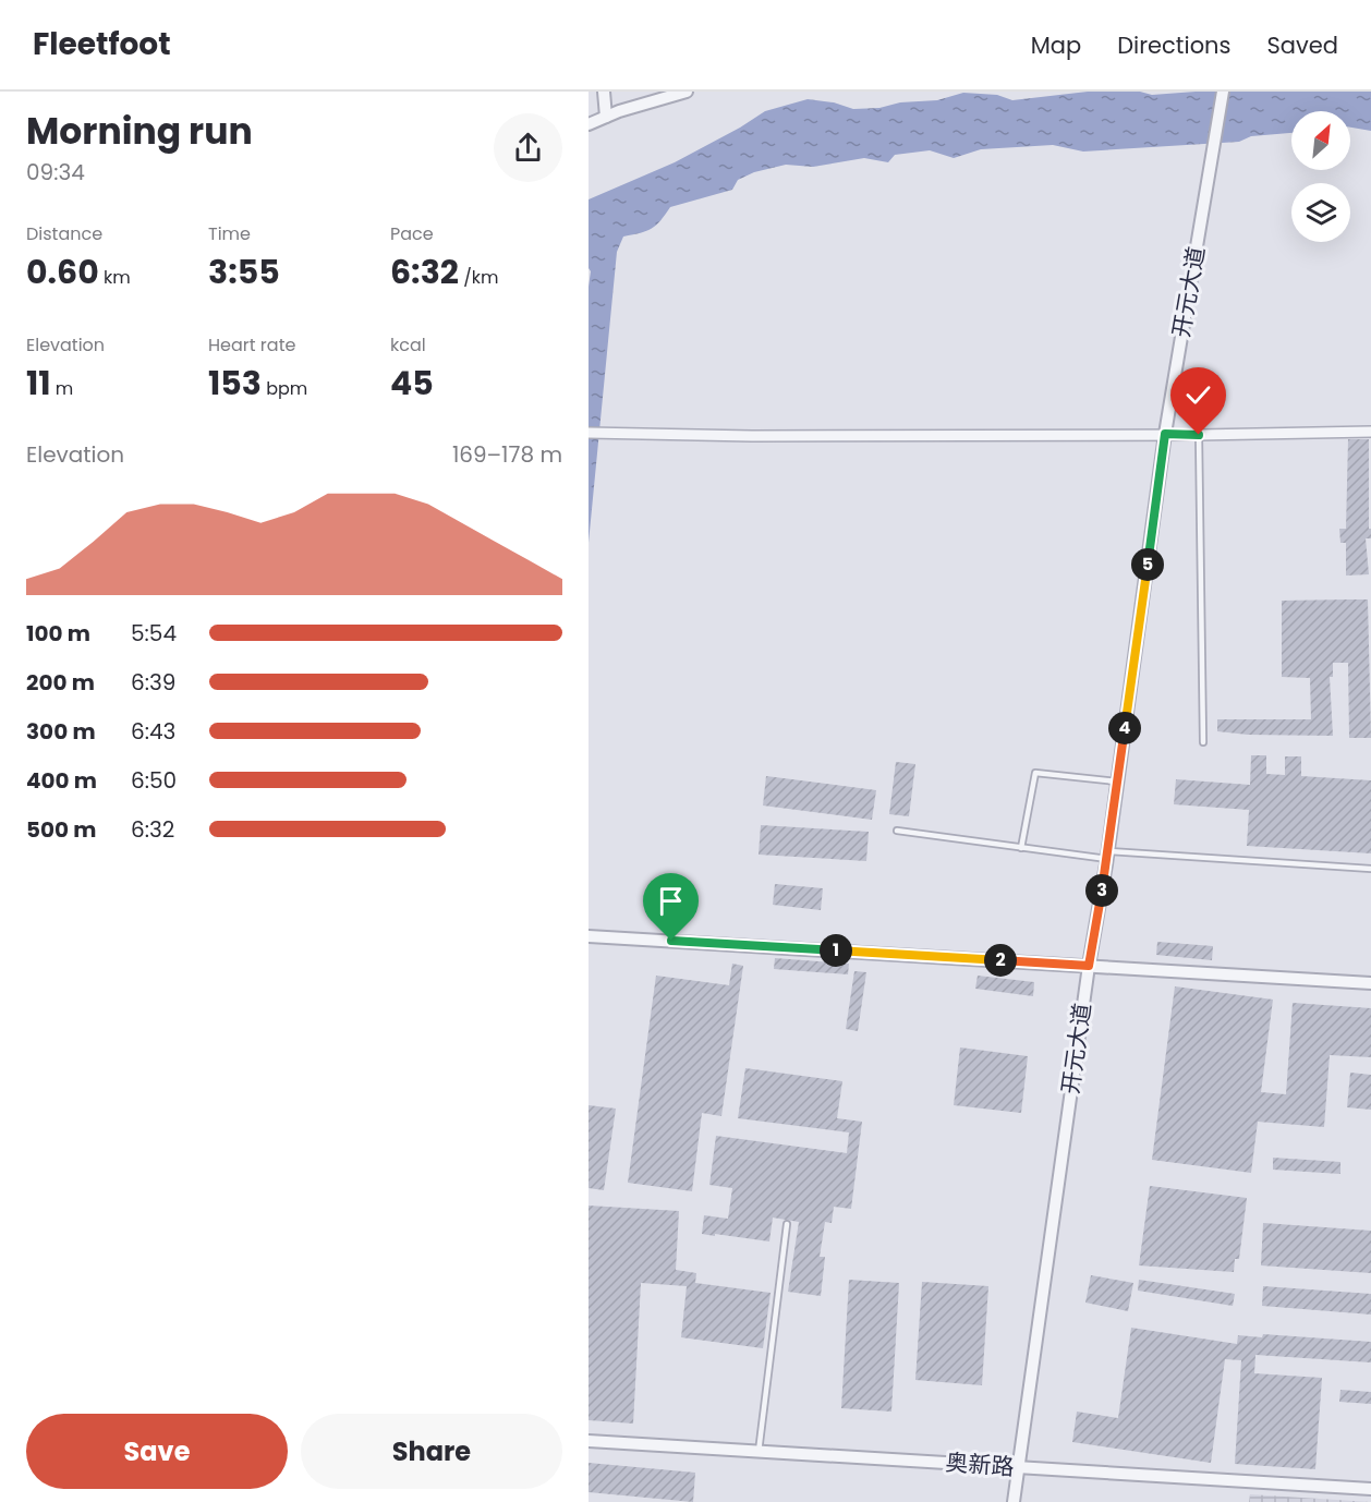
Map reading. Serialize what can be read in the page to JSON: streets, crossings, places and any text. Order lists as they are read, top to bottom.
{
  "streets": {
    "street": ["开元大道", "奥新路"]
  },
  "north": "top right",
  "page": {
    "header": "Fleetfoot",
    "nav": ["Map", "Directions", "Saved"],
    "heading": ["Morning run", "09:34"],
    "stats": [
      ["Distance", "0.60 km"],
      ["Time", "3:55"],
      ["Pace", "6:32 /km"],
      ["Elevation", "11 m"],
      ["Heart rate", "153 bpm"],
      ["kcal", "45"]
    ],
    "chart": ["Elevation", "169–178 m"],
    "pins": [
      "5",
      "4",
      "3",
      "1",
      "2"
    ],
    "list": [
      {
        "name": "100 m",
        "note": "5:54"
      },
      {
        "name": "200 m",
        "note": "6:39"
      },
      {
        "name": "300 m",
        "note": "6:43"
      },
      {
        "name": "400 m",
        "note": "6:50"
      },
      {
        "name": "500 m",
        "note": "6:32"
      }
    ],
    "buttons": ["Save", "Share"]
  }
}
